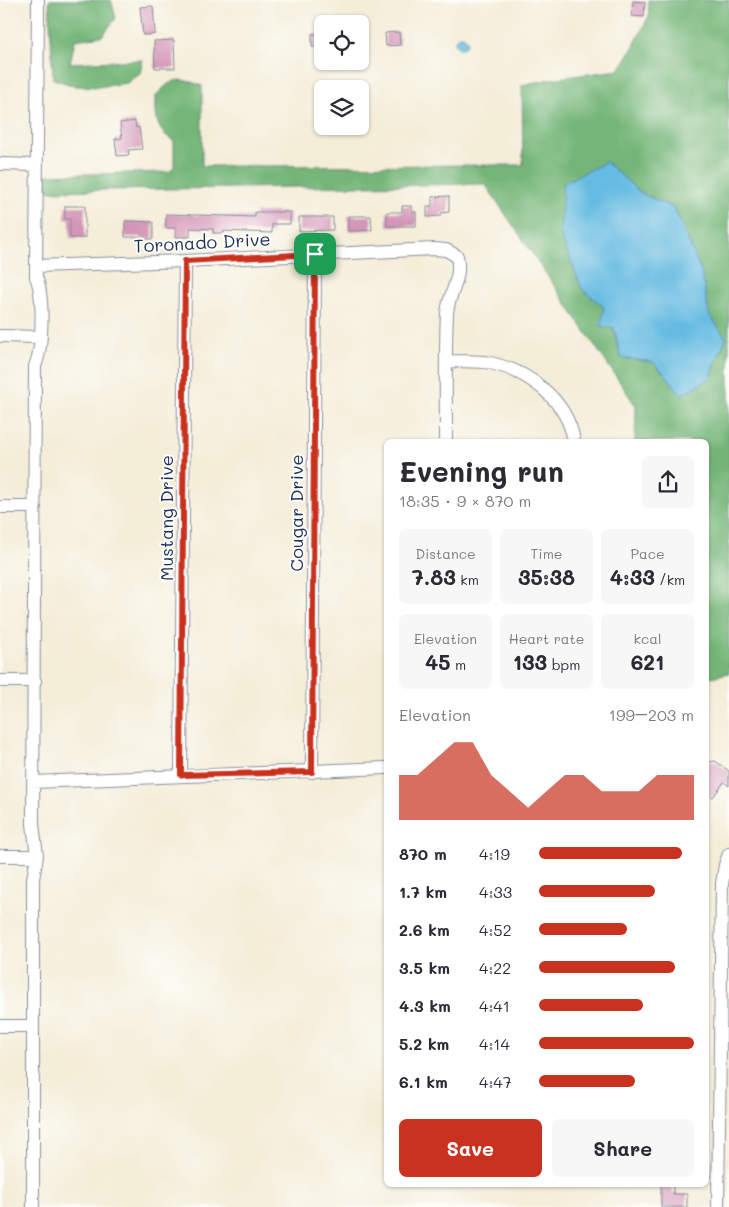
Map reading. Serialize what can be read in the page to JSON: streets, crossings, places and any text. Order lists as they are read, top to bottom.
{
  "streets": {
    "street": ["Toronado Drive", "Cougar Drive", "Mustang Drive"]
  },
  "crossings": [
    ["Toronado Drive", "Cougar Drive"],
    ["Toronado Drive", "Mustang Drive"]
  ],
  "page": {
    "heading": ["Evening run", "18:35 · 9 × 870 m"],
    "stats": [
      ["Distance", "7.83 km"],
      ["Time", "35:38"],
      ["Pace", "4:33 /km"],
      ["Elevation", "45 m"],
      ["Heart rate", "133 bpm"],
      ["kcal", "621"]
    ],
    "chart": ["Elevation", "199–203 m"],
    "list": [
      {
        "name": "870 m",
        "note": "4:19"
      },
      {
        "name": "1.7 km",
        "note": "4:33"
      },
      {
        "name": "2.6 km",
        "note": "4:52"
      },
      {
        "name": "3.5 km",
        "note": "4:22"
      },
      {
        "name": "4.3 km",
        "note": "4:41"
      },
      {
        "name": "5.2 km",
        "note": "4:14"
      },
      {
        "name": "6.1 km",
        "note": "4:47"
      }
    ],
    "buttons": ["Save", "Share"]
  }
}
